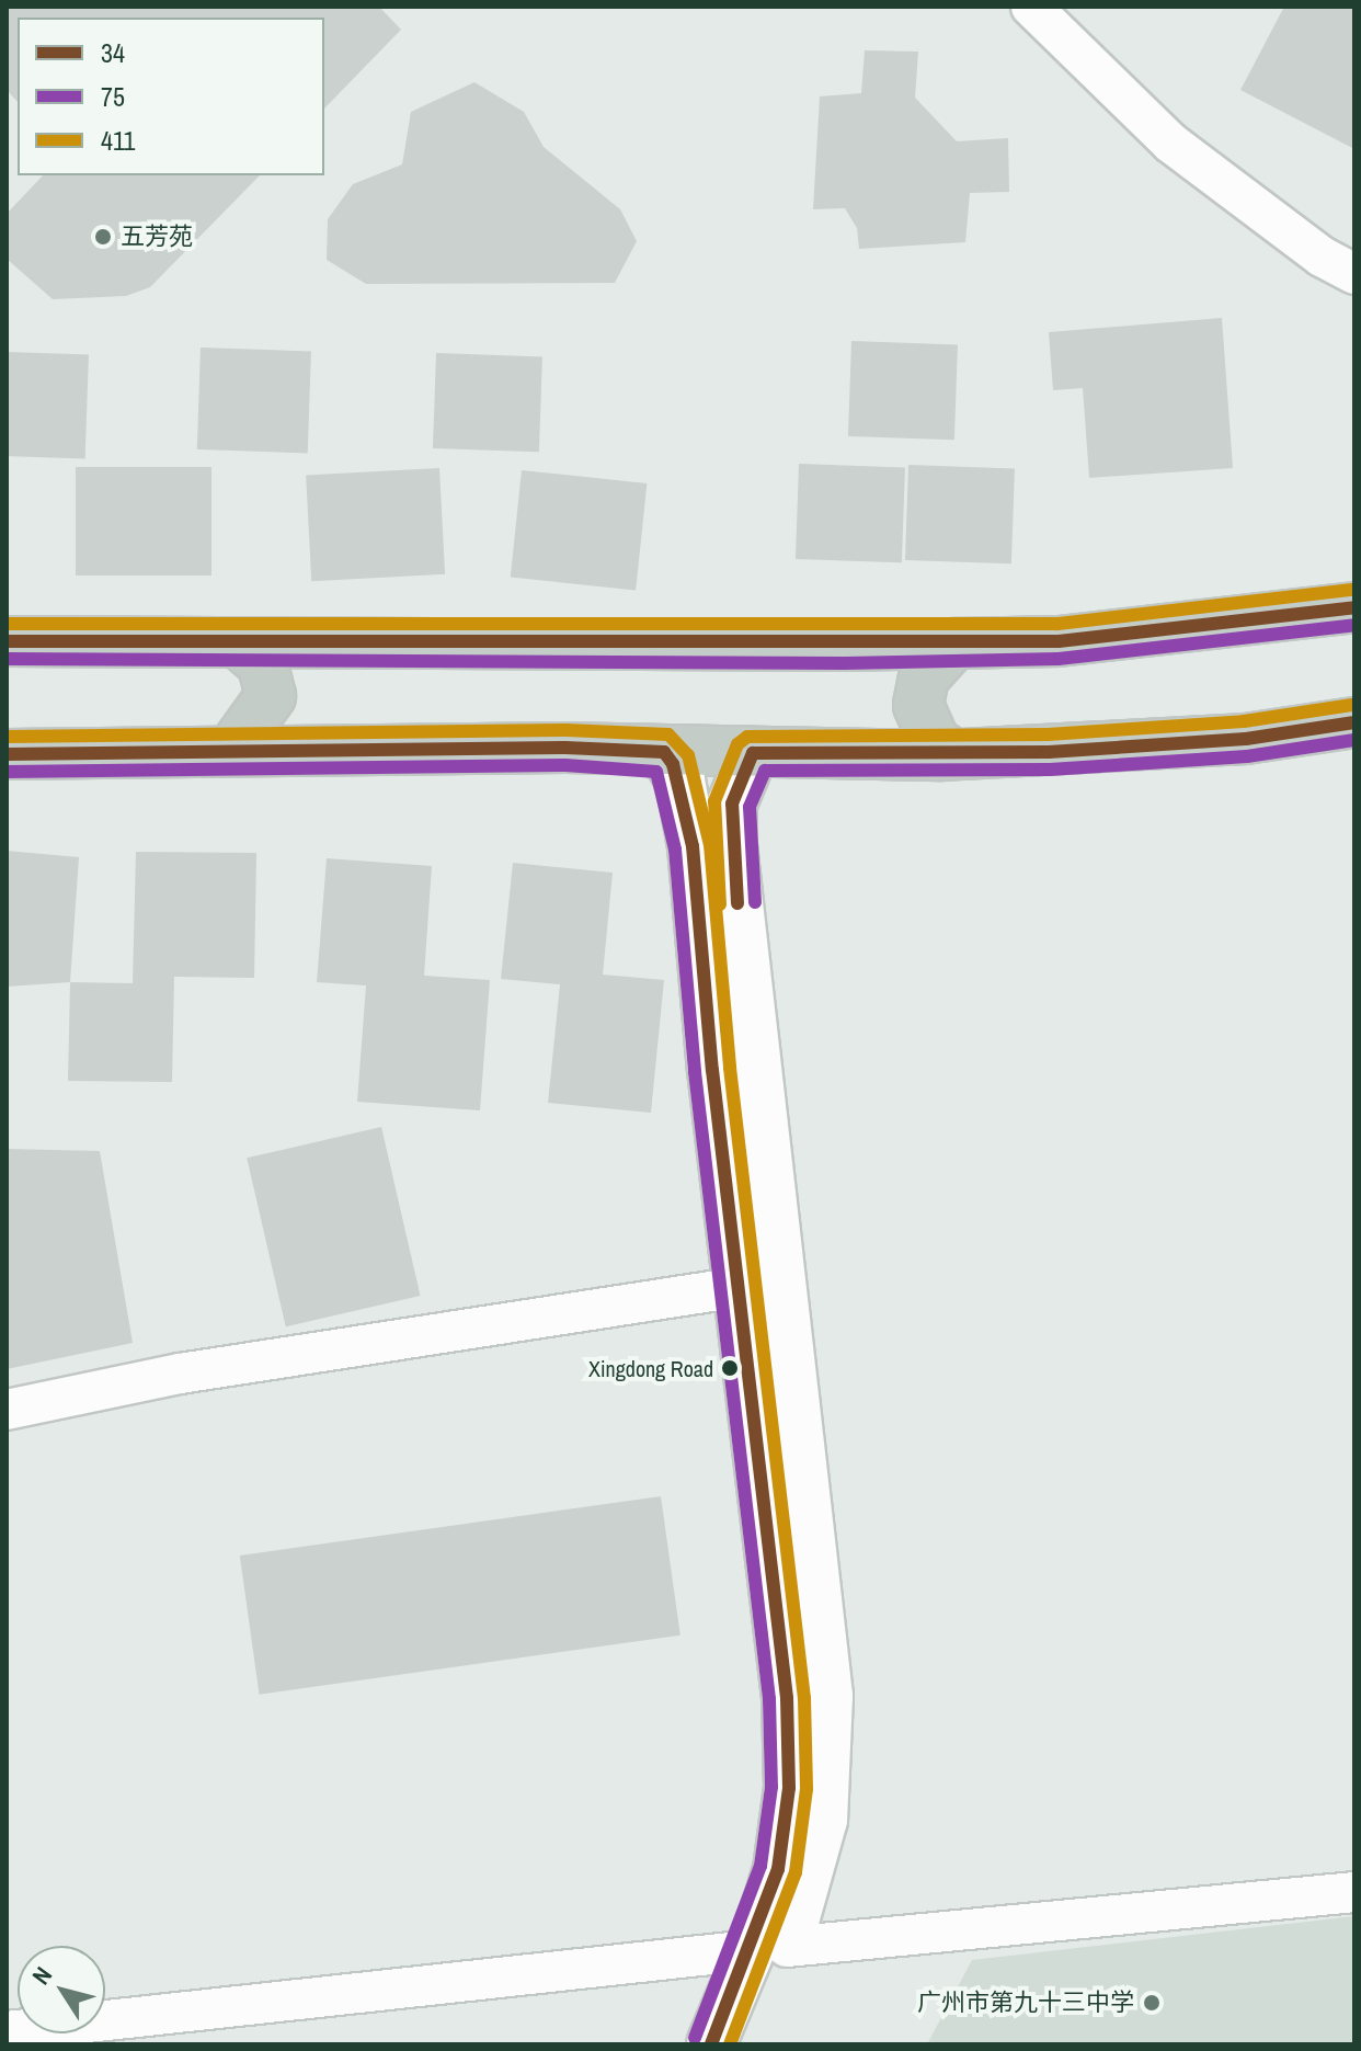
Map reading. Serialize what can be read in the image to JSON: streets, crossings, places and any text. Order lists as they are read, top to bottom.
{
  "places": ["五芳苑", "Xingdong Road", "广州市第九十三中学"],
  "lines": ["transit line 411", "transit line 34", "transit line 75"],
  "legend": ["34", "75", "411"],
  "north": "top left"
}
